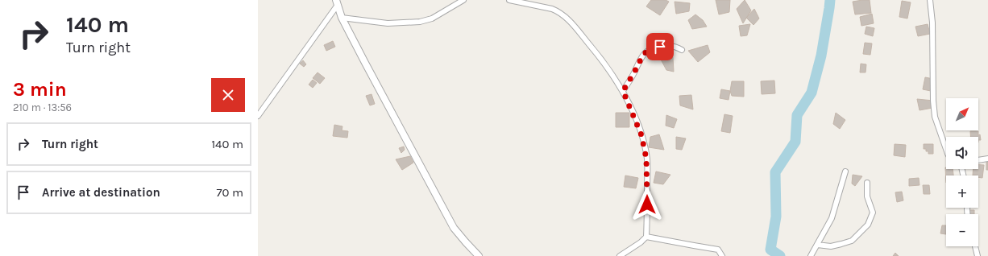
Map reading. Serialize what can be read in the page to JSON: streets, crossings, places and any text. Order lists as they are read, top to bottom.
{
  "north": "top right",
  "page": {
    "turn": ["140 m", "Turn right"],
    "heading": ["3 min", "210 m · 13:56"],
    "map_buttons": ["+", "−"],
    "list": [
      {
        "name": "Turn right",
        "value": "140 m"
      },
      {
        "name": "Arrive at destination",
        "value": "70 m"
      }
    ]
  }
}
